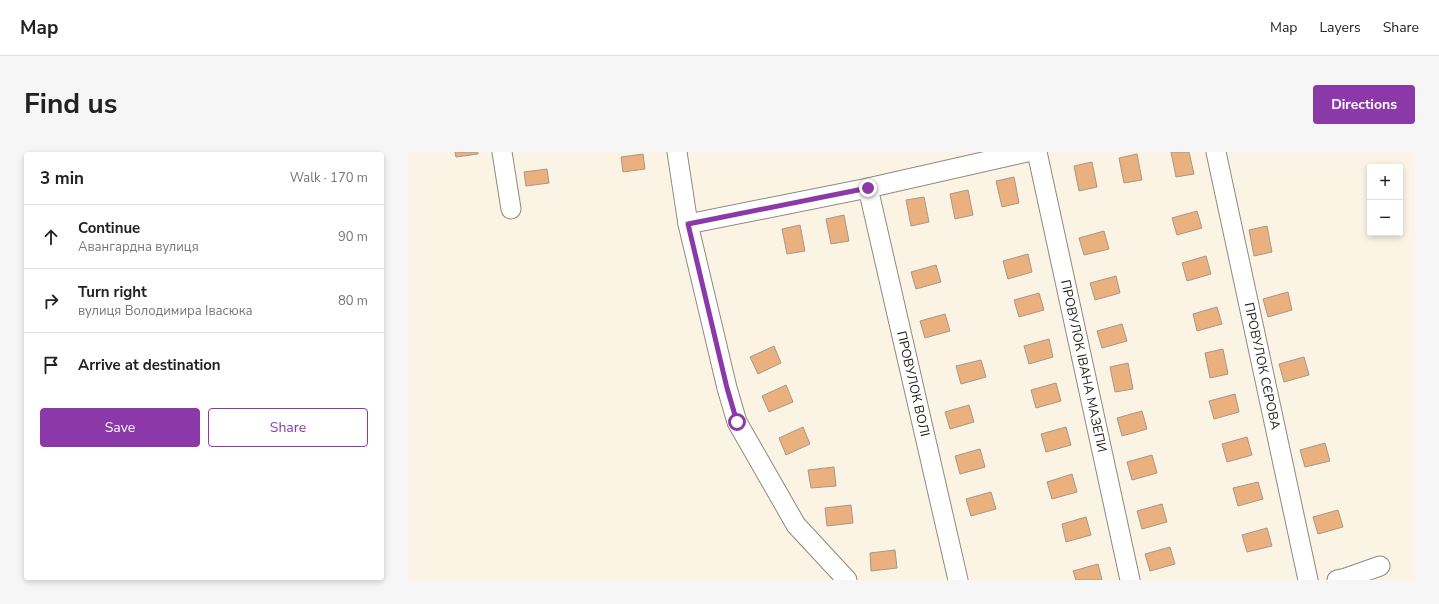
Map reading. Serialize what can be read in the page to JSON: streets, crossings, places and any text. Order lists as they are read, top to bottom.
{
  "streets": {
    "street": ["ПРОВУЛОК ІВАНА МАЗЕПИ", "ПРОВУЛОК СЄРОВА", "ПРОВУЛОК ВОЛІ"]
  },
  "page": {
    "header": "Map",
    "nav": ["Map", "Layers", "Share"],
    "title": "Find us",
    "buttons": [
      "Directions",
      ["Save", "Share"]
    ],
    "heading": ["3 min", "Walk · 170 m"],
    "map_buttons": ["+", "−"],
    "list": [
      ["Continue", "Авангардна вулиця", "90 m"],
      ["Turn right", "вулиця Володимира Івасюка", "80 m"],
      "Arrive at destination"
    ]
  }
}
